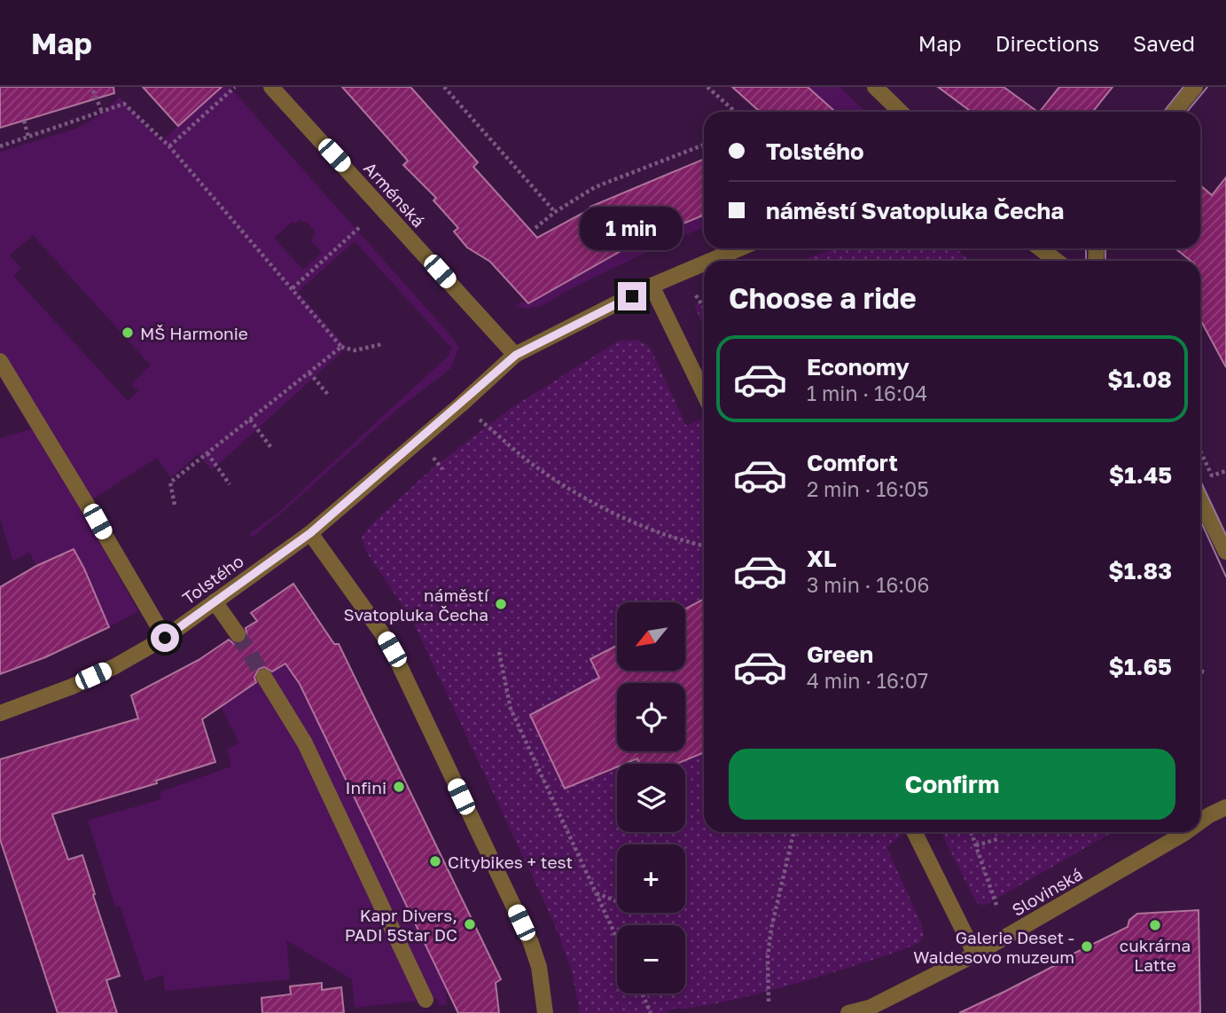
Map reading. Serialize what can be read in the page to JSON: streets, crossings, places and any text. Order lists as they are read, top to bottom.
{
  "streets": {
    "street": ["Arménská", "Tolstého", "Slovinská"]
  },
  "places": [
    "MŠ Harmonie",
    "náměstí Svatopluka Čecha",
    "Infini",
    "Citybikes + test",
    "Kapr Divers, PADI 5Star DC",
    "cukrárna Latte",
    "Galerie Deset - Waldesovo muzeum"
  ],
  "north": "bottom left",
  "page": {
    "header": "Map",
    "nav": ["Map", "Directions", "Saved"],
    "banner": ["Tolstého", "náměstí Svatopluka Čecha"],
    "bubble": "1 min",
    "heading": "Choose a ride",
    "list": [
      {
        "name": "Economy",
        "note": "1 min · 16:04",
        "value": "$1.08"
      },
      {
        "name": "Comfort",
        "note": "2 min · 16:05",
        "value": "$1.45"
      },
      {
        "name": "XL",
        "note": "3 min · 16:06",
        "value": "$1.83"
      },
      {
        "name": "Green",
        "note": "4 min · 16:07",
        "value": "$1.65"
      }
    ],
    "map_buttons": ["+", "−"],
    "buttons": "Confirm"
  }
}
